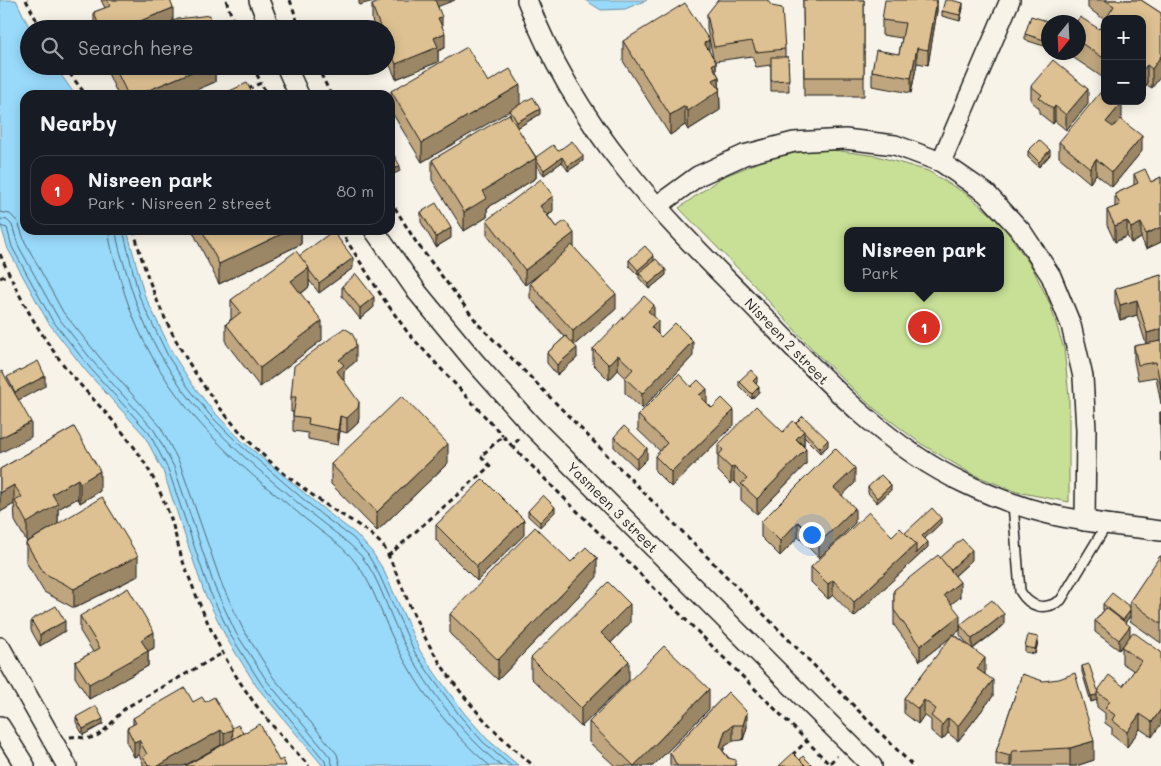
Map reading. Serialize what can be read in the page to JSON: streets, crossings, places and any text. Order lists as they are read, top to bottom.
{
  "streets": {
    "street": ["Nisreen 2 street", "Yasmeen 3 street"]
  },
  "north": "bottom",
  "page": {
    "map_buttons": ["+", "−"],
    "search": "Search here",
    "heading": "Nearby",
    "list": [
      {
        "mark": "1",
        "name": "Nisreen park",
        "note": "Park · Nisreen 2 street",
        "value": "80 m"
      }
    ],
    "popup": ["Nisreen park", "Park"],
    "pins": "1"
  }
}
